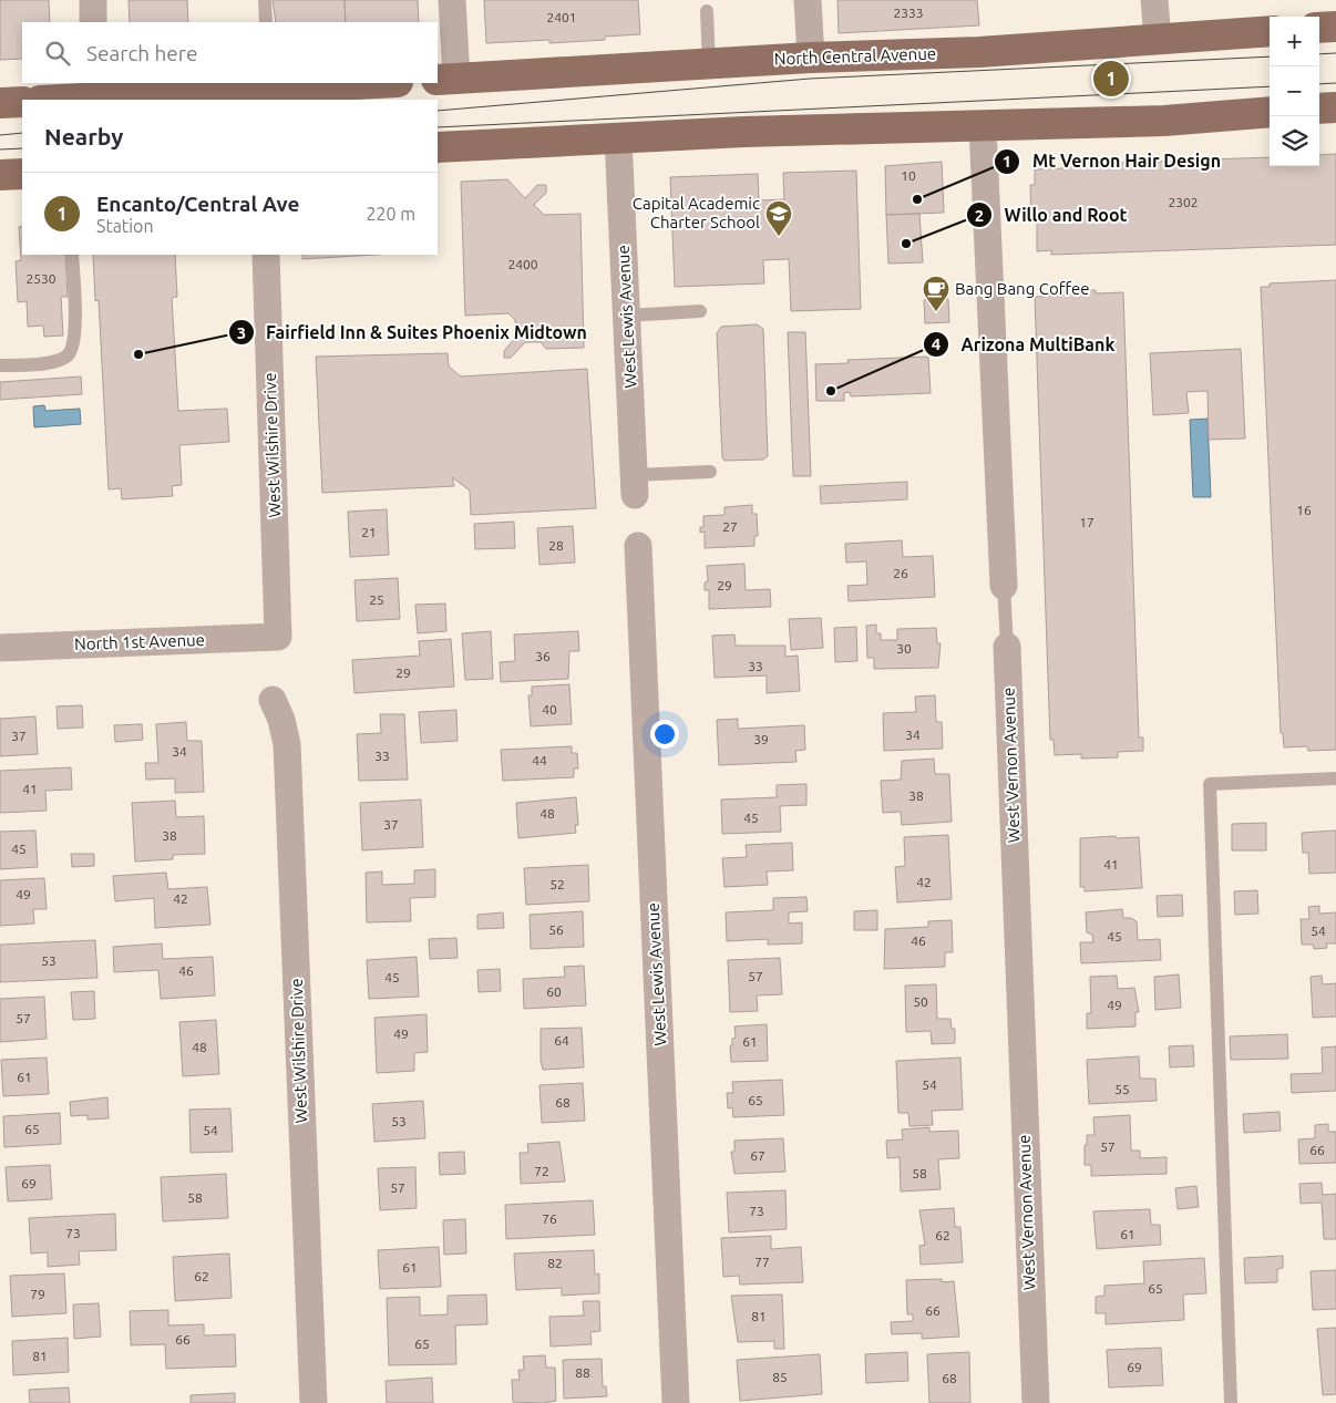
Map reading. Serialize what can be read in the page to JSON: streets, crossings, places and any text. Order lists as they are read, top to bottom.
{
  "streets": {
    "main road": ["North Central Avenue"],
    "street": [
      "West Lewis Avenue",
      "West Wilshire Drive",
      "North 1st Avenue",
      "West Vernon Avenue"
    ]
  },
  "crossings": [
    ["West Wilshire Drive", "North 1st Avenue"]
  ],
  "places": {
    "other": [
      "Mt Vernon Hair Design",
      "Willo and Root",
      "Fairfield Inn & Suites Phoenix Midtown",
      "Arizona MultiBank"
    ],
    "school or university": ["Capital Academic Charter School"],
    "cafe": ["Bang Bang Coffee"]
  },
  "house_numbers": [
    "2333",
    "2401",
    "10",
    "2302",
    "2400",
    "2530",
    "16",
    "17",
    "27",
    "21",
    "28",
    "26",
    "29",
    "25",
    "30",
    "36",
    "33",
    "29",
    "40",
    "34",
    "37",
    "39",
    "34",
    "33",
    "44",
    "41",
    "38",
    "48",
    "45",
    "37",
    "38",
    "45",
    "41",
    "42",
    "52",
    "49",
    "42",
    "56",
    "54",
    "45",
    "46",
    "53",
    "46",
    "57",
    "45",
    "60",
    "50",
    "49",
    "57",
    "49",
    "64",
    "61",
    "48",
    "61",
    "54",
    "55",
    "65",
    "68",
    "53",
    "65",
    "54",
    "57",
    "66",
    "67",
    "72",
    "58",
    "69",
    "57",
    "58",
    "73",
    "76",
    "73",
    "61",
    "62",
    "77",
    "82",
    "61",
    "62",
    "65",
    "79",
    "66",
    "81",
    "66",
    "65",
    "81",
    "69",
    "88",
    "85",
    "68"
  ],
  "page": {
    "map_buttons": ["+", "−"],
    "search": "Search here",
    "pins": "1",
    "heading": "Nearby",
    "list": [
      {
        "mark": "1",
        "name": "Encanto/Central Ave",
        "note": "Station",
        "value": "220 m"
      }
    ]
  }
}
